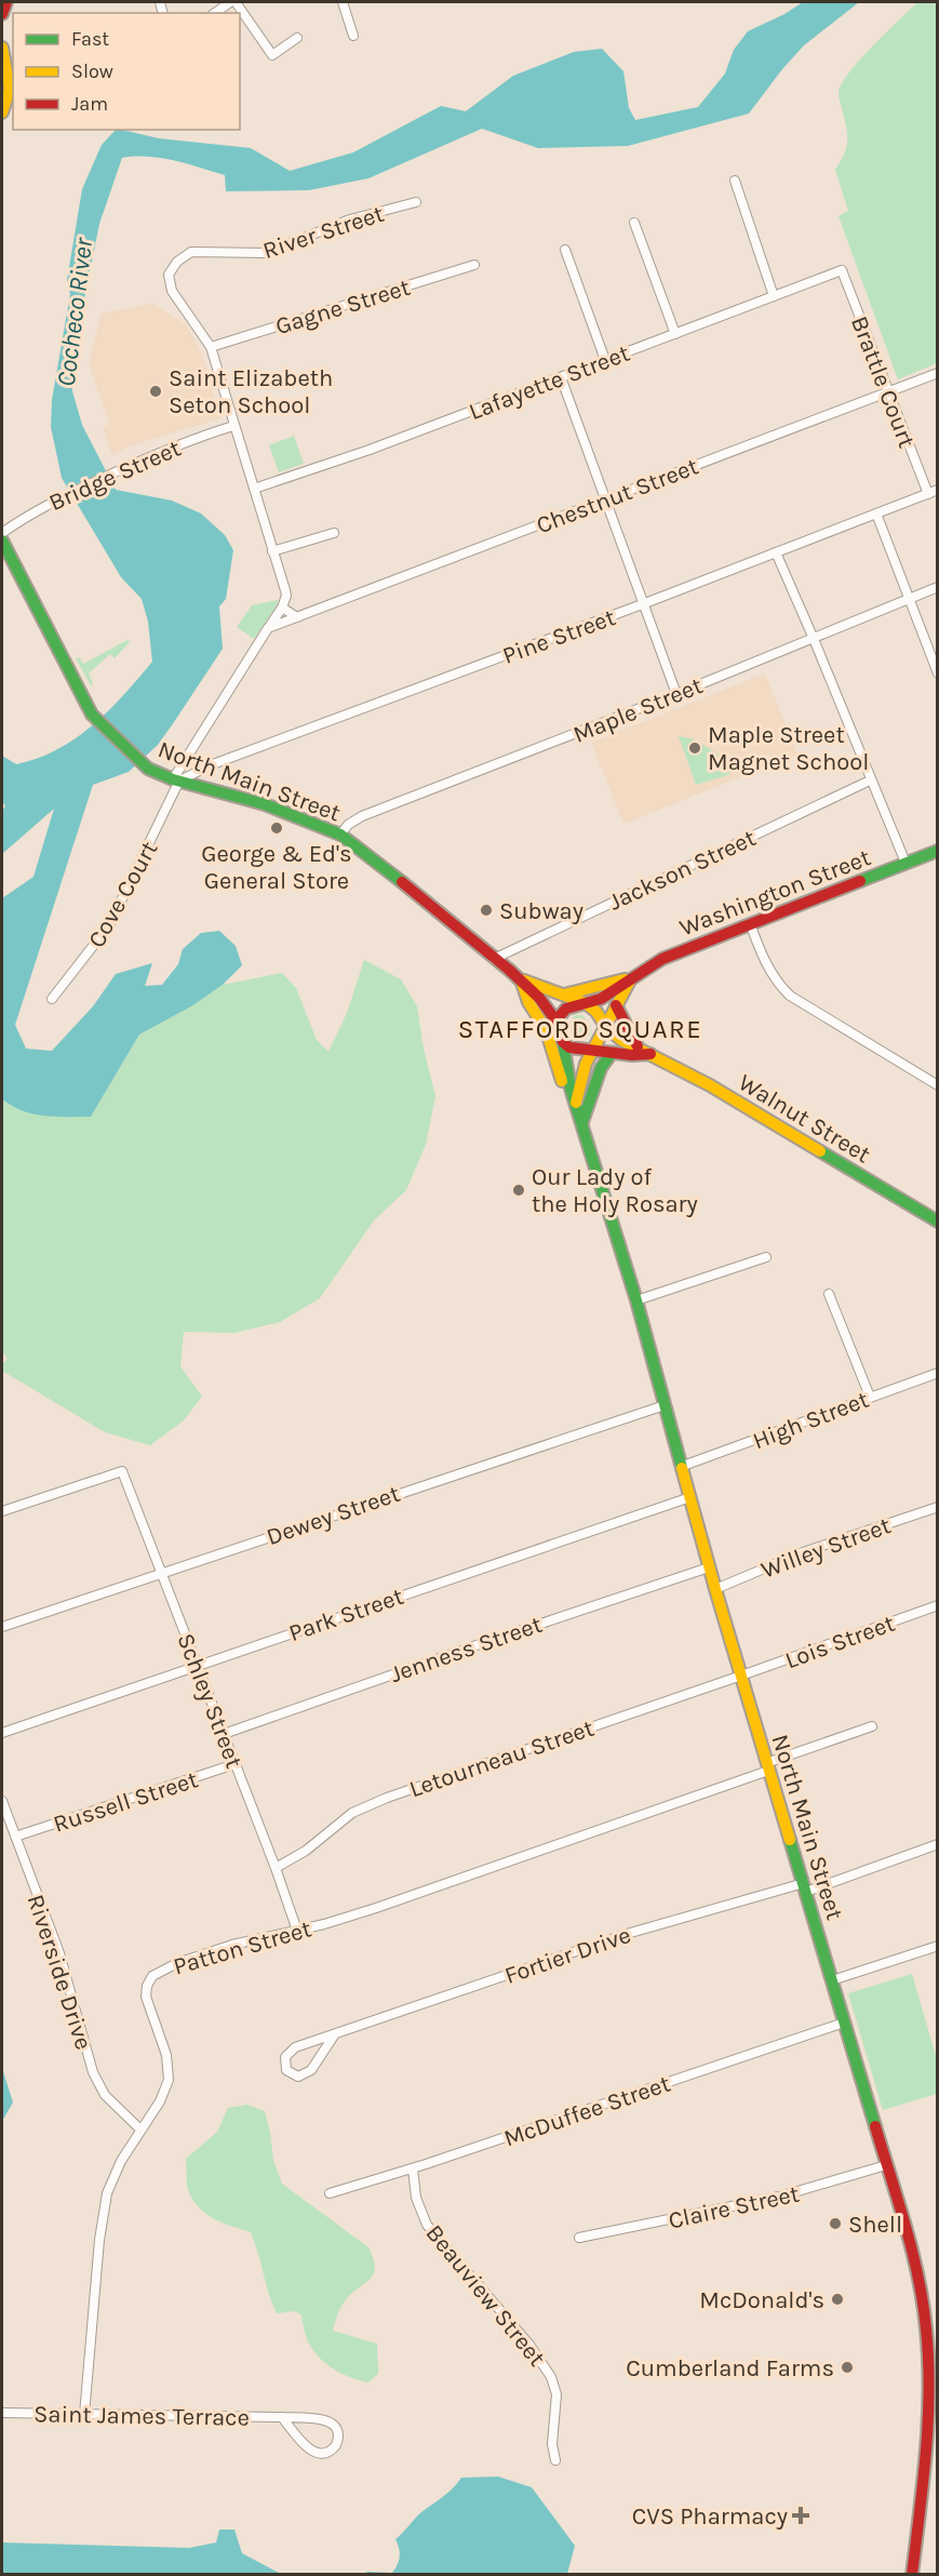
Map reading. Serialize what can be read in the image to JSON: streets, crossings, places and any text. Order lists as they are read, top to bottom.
{
  "streets": {
    "main road": ["North Main Street", "Washington Street", "Walnut Street"],
    "street": [
      "River Street",
      "Gagne Street",
      "Lafayette Street",
      "Brattle Court",
      "Bridge Street",
      "Chestnut Street",
      "Pine Street",
      "Maple Street",
      "Jackson Street",
      "Cove Court",
      "High Street",
      "Dewey Street",
      "Willey Street",
      "Park Street",
      "Lois Street",
      "Jenness Street",
      "Schley Street",
      "Letourneau Street",
      "Russell Street",
      "Patton Street",
      "Fortier Drive",
      "Riverside Drive",
      "McDuffee Street",
      "Claire Street",
      "Beauview Street",
      "Saint James Terrace"
    ]
  },
  "crossings": [
    ["River Street", "Gagne Street"],
    ["River Street", "Lafayette Street"],
    ["River Street", "Bridge Street"],
    ["Lafayette Street", "Brattle Court"],
    ["Brattle Court", "Chestnut Street"],
    ["Brattle Court", "Pine Street"],
    ["Pine Street", "North Main Street"],
    ["Pine Street", "Cove Court"],
    ["Maple Street", "North Main Street"],
    ["North Main Street", "Jackson Street"],
    ["North Main Street", "Washington Street"],
    ["North Main Street", "Cove Court"],
    ["North Main Street", "Walnut Street"],
    ["North Main Street", "High Street"],
    ["North Main Street", "Dewey Street"],
    ["North Main Street", "Willey Street"],
    ["North Main Street", "Park Street"],
    ["North Main Street", "Lois Street"],
    ["North Main Street", "Jenness Street"],
    ["North Main Street", "Letourneau Street"],
    ["North Main Street", "Patton Street"],
    ["North Main Street", "Fortier Drive"],
    ["North Main Street", "McDuffee Street"],
    ["North Main Street", "Claire Street"],
    ["Washington Street", "Walnut Street"],
    ["Dewey Street", "Schley Street"],
    ["Park Street", "Schley Street"],
    ["Lois Street", "Letourneau Street"],
    ["Jenness Street", "Schley Street"],
    ["Schley Street", "Letourneau Street"],
    ["Schley Street", "Russell Street"],
    ["Schley Street", "Patton Street"],
    ["Russell Street", "Riverside Drive"],
    ["Patton Street", "Riverside Drive"],
    ["Patton Street", "Saint James Terrace"],
    ["McDuffee Street", "Beauview Street"]
  ],
  "districts": ["STAFFORD SQUARE"],
  "water": ["Cocheco River"],
  "places": {
    "other": [
      "Saint Elizabeth Seton School",
      "Maple Street Magnet School",
      "George & Ed's General Store",
      "Subway",
      "Our Lady of the Holy Rosary",
      "Shell",
      "McDonald's",
      "Cumberland Farms"
    ],
    "health": ["CVS Pharmacy"]
  },
  "legend": ["Fast", "Slow", "Jam"]
}
